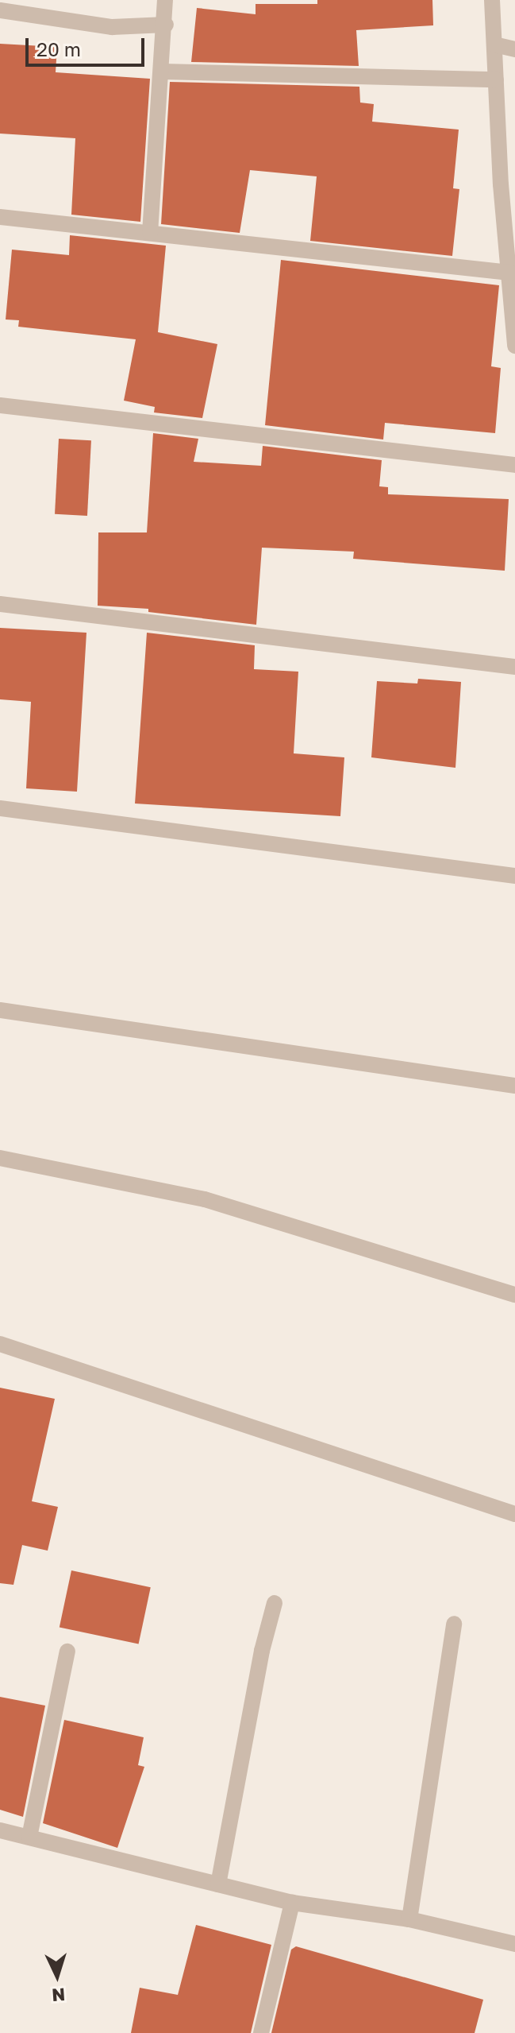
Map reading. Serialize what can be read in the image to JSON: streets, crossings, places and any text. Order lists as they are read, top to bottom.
{
  "scale_bar": "20 m",
  "north": "bottom"
}
